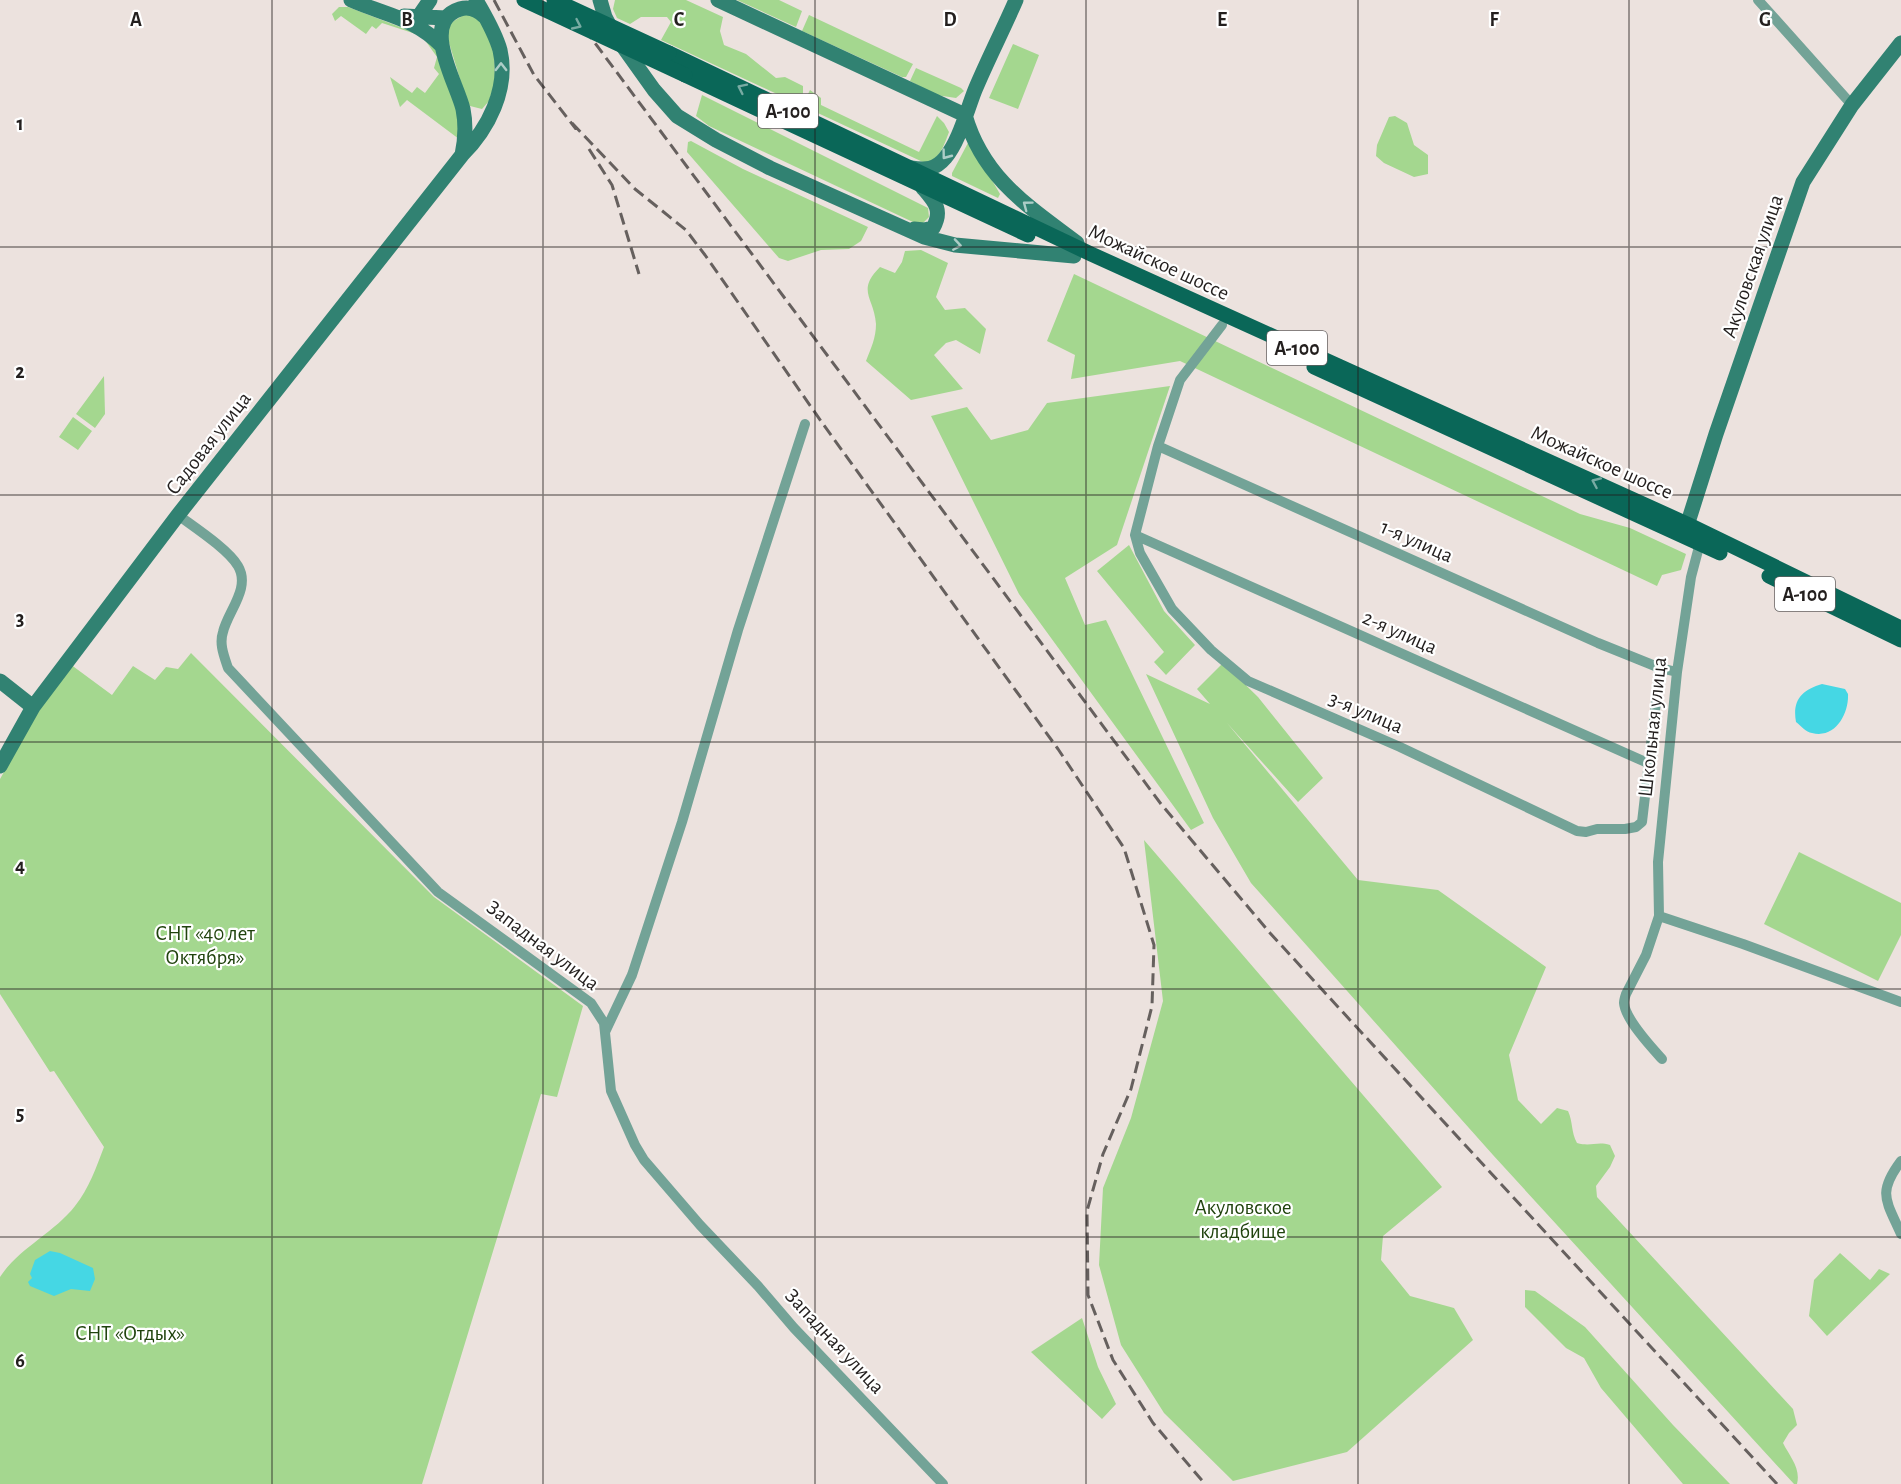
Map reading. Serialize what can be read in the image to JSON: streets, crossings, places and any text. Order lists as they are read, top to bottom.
{
  "streets": {
    "main road": ["А-100", "Можайское шоссе"],
    "street": [
      "Акуловская улица",
      "Садовая улица",
      "1-я улица",
      "2-я улица",
      "3-я улица",
      "Школьная улица",
      "Западная улица"
    ]
  },
  "crossings": [
    ["А-100", "Можайское шоссе"],
    ["А-100", "Школьная улица"],
    ["Можайское шоссе", "Акуловская улица"],
    ["Можайское шоссе", "Школьная улица"],
    ["Садовая улица", "Западная улица"],
    ["1-я улица", "Школьная улица"],
    ["2-я улица", "3-я улица"]
  ],
  "parks": ["СНТ «40 лет Октября»", "Акуловское кладбище", "СНТ «Отдых»"],
  "grid": {
    "columns": [
      "A",
      "B",
      "C",
      "D",
      "E",
      "F",
      "G"
    ],
    "rows": [
      "1",
      "2",
      "3",
      "4",
      "5",
      "6"
    ]
  }
}
